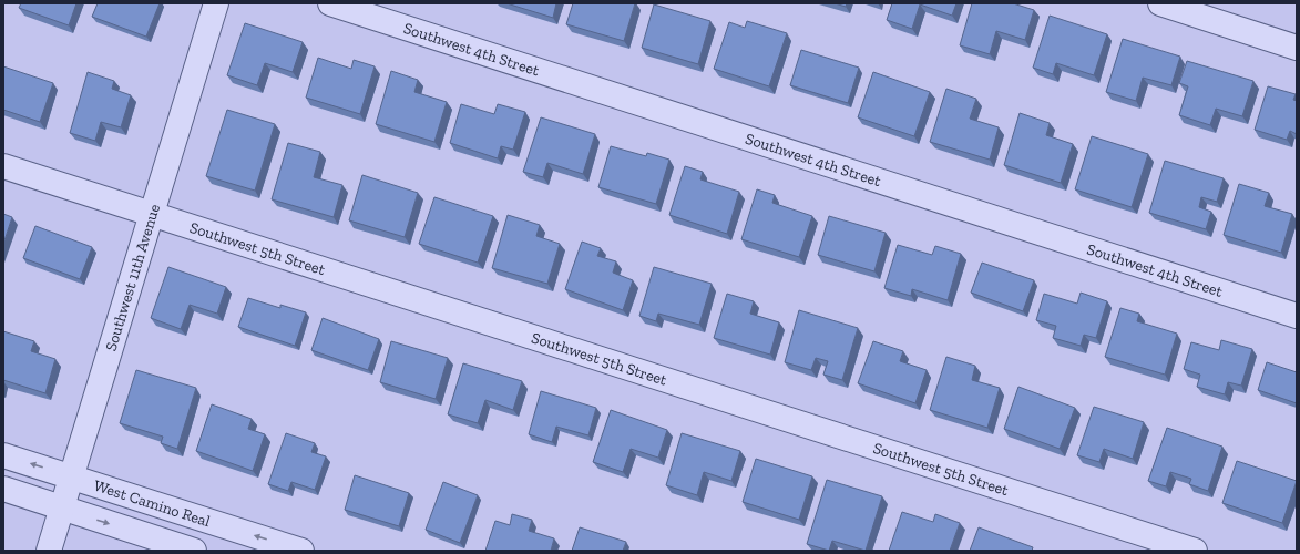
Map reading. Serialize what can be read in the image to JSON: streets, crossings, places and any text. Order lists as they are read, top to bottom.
{
  "streets": {
    "street": [
      "Southwest 4th Street",
      "Southwest 5th Street",
      "Southwest 11th Avenue",
      "West Camino Real"
    ]
  },
  "crossings": [
    ["Southwest 5th Street", "Southwest 11th Avenue"],
    ["Southwest 11th Avenue", "West Camino Real"]
  ]
}
